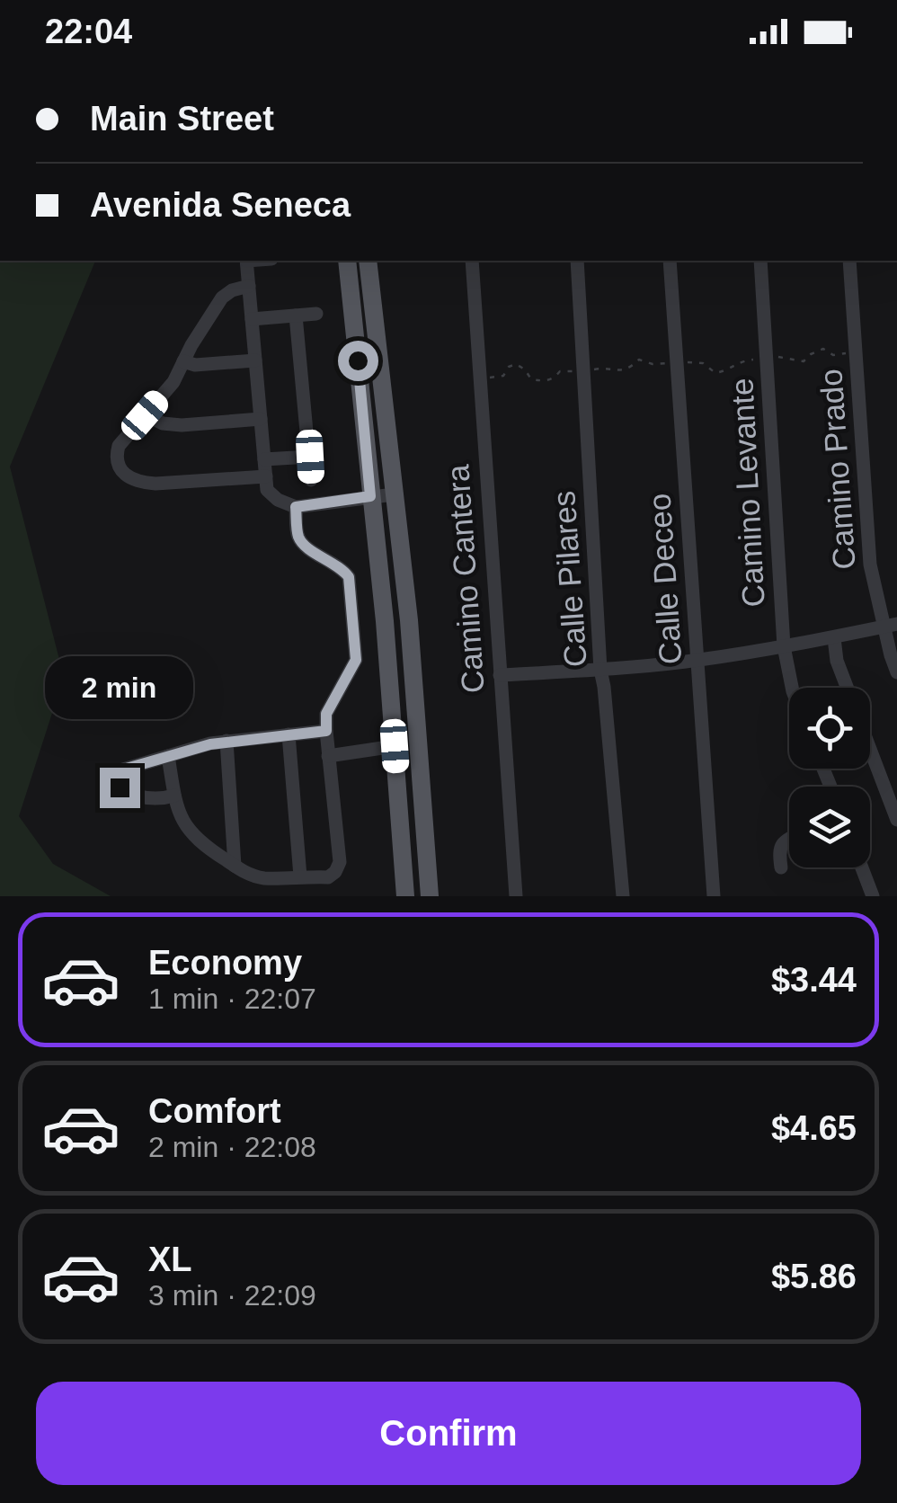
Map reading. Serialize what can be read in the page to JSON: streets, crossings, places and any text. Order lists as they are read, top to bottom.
{
  "streets": {
    "street": [
      "Camino Prado",
      "Camino Levante",
      "Camino Cantera",
      "Calle Pilares",
      "Calle Deceo"
    ]
  },
  "page": {
    "status": "22:04",
    "banner": ["Main Street", "Avenida Seneca"],
    "bubble": "2 min",
    "list": [
      {
        "name": "Economy",
        "note": "1 min · 22:07",
        "value": "$3.44"
      },
      {
        "name": "Comfort",
        "note": "2 min · 22:08",
        "value": "$4.65"
      },
      {
        "name": "XL",
        "note": "3 min · 22:09",
        "value": "$5.86"
      }
    ],
    "buttons": "Confirm"
  }
}
